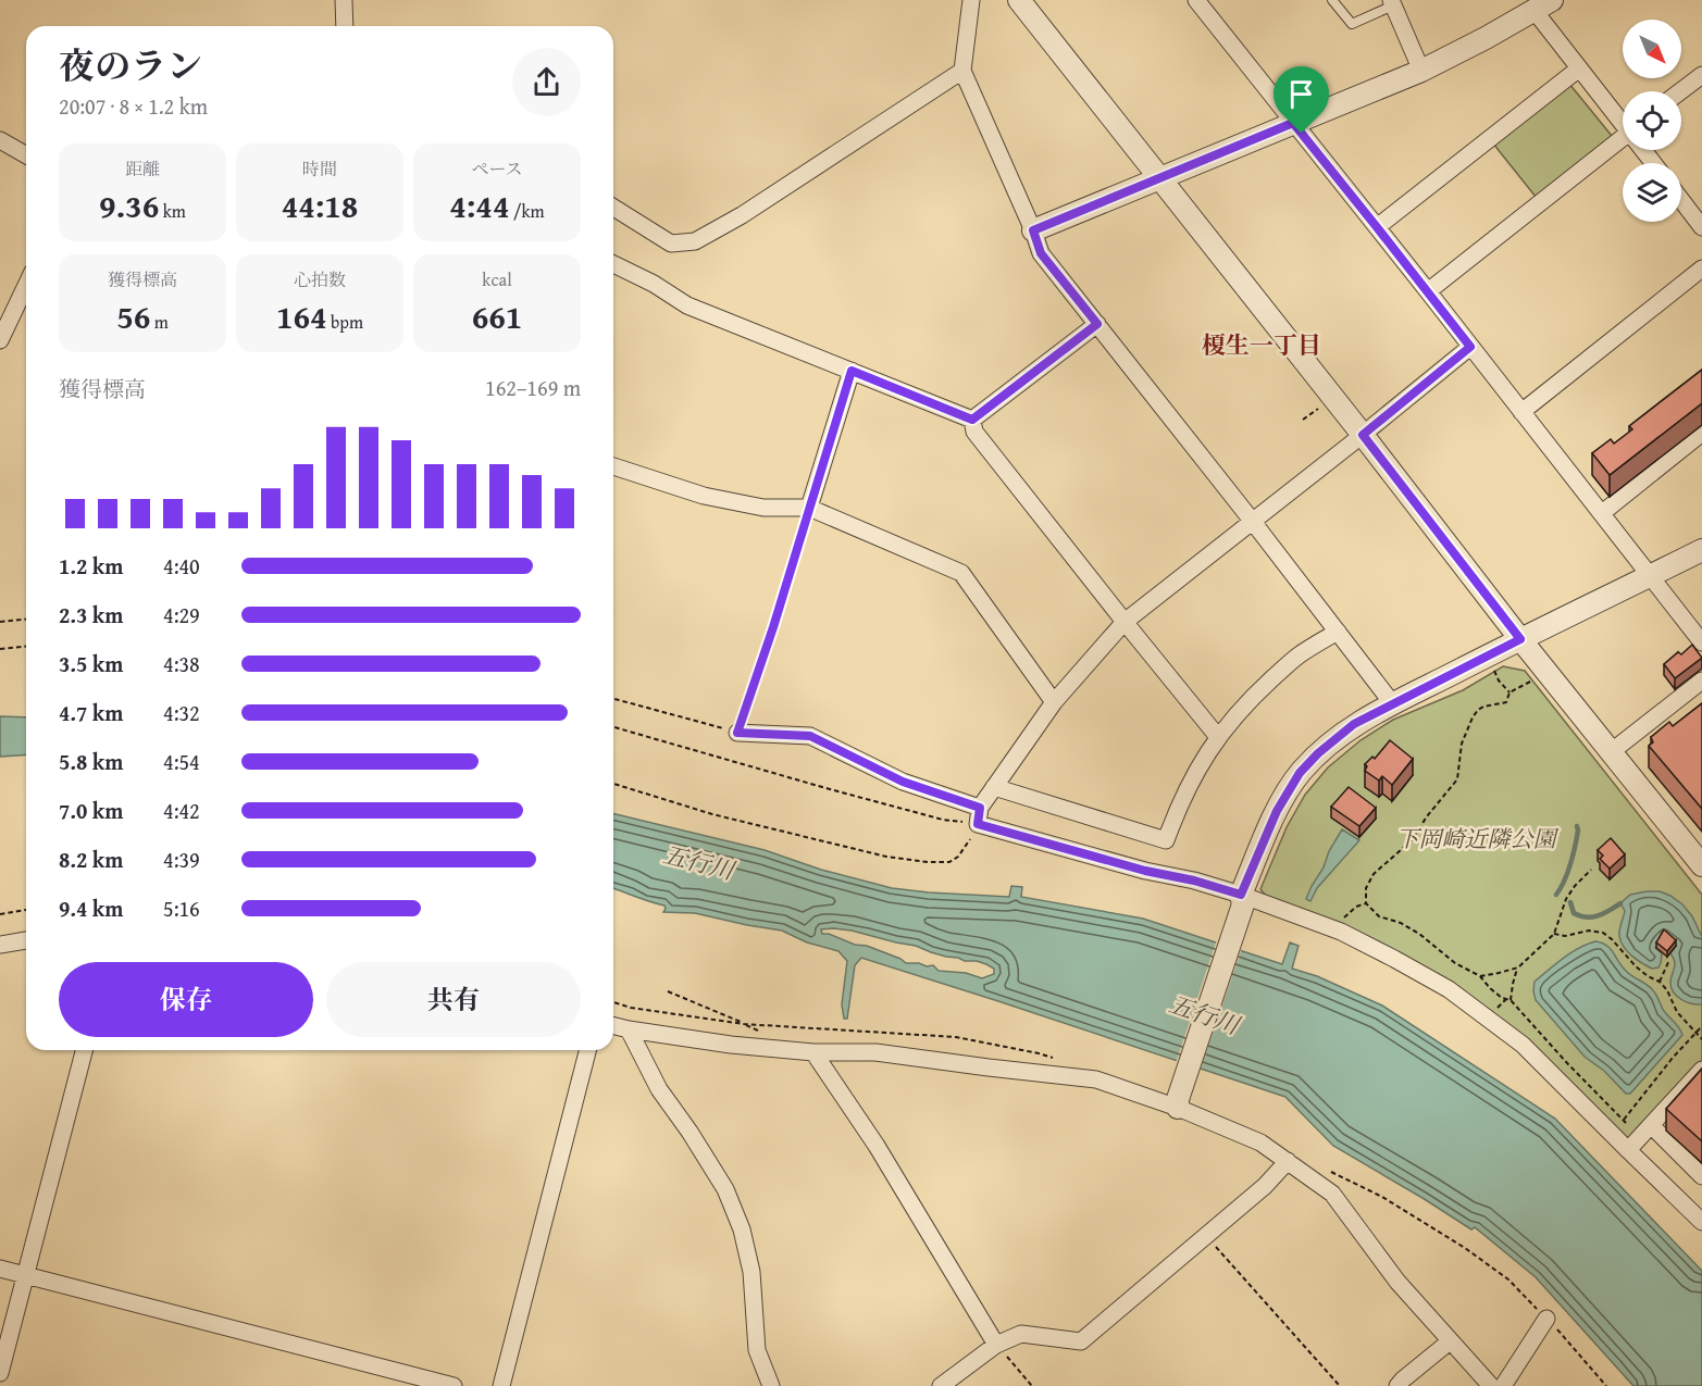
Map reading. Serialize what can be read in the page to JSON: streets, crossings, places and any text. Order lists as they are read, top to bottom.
{
  "districts": ["榎生一丁目"],
  "water": ["五行川"],
  "parks": ["下岡崎近隣公園"],
  "north": "bottom right",
  "page": {
    "heading": ["夜のラン", "20:07 · 8 × 1.2 km"],
    "stats": [
      ["距離", "9.36 km"],
      ["時間", "44:18"],
      ["ペース", "4:44 /km"],
      ["獲得標高", "56 m"],
      ["心拍数", "164 bpm"],
      ["kcal", "661"]
    ],
    "chart": ["獲得標高", "162–169 m"],
    "list": [
      {
        "name": "1.2 km",
        "note": "4:40"
      },
      {
        "name": "2.3 km",
        "note": "4:29"
      },
      {
        "name": "3.5 km",
        "note": "4:38"
      },
      {
        "name": "4.7 km",
        "note": "4:32"
      },
      {
        "name": "5.8 km",
        "note": "4:54"
      },
      {
        "name": "7.0 km",
        "note": "4:42"
      },
      {
        "name": "8.2 km",
        "note": "4:39"
      },
      {
        "name": "9.4 km",
        "note": "5:16"
      }
    ],
    "buttons": ["保存", "共有"]
  }
}
